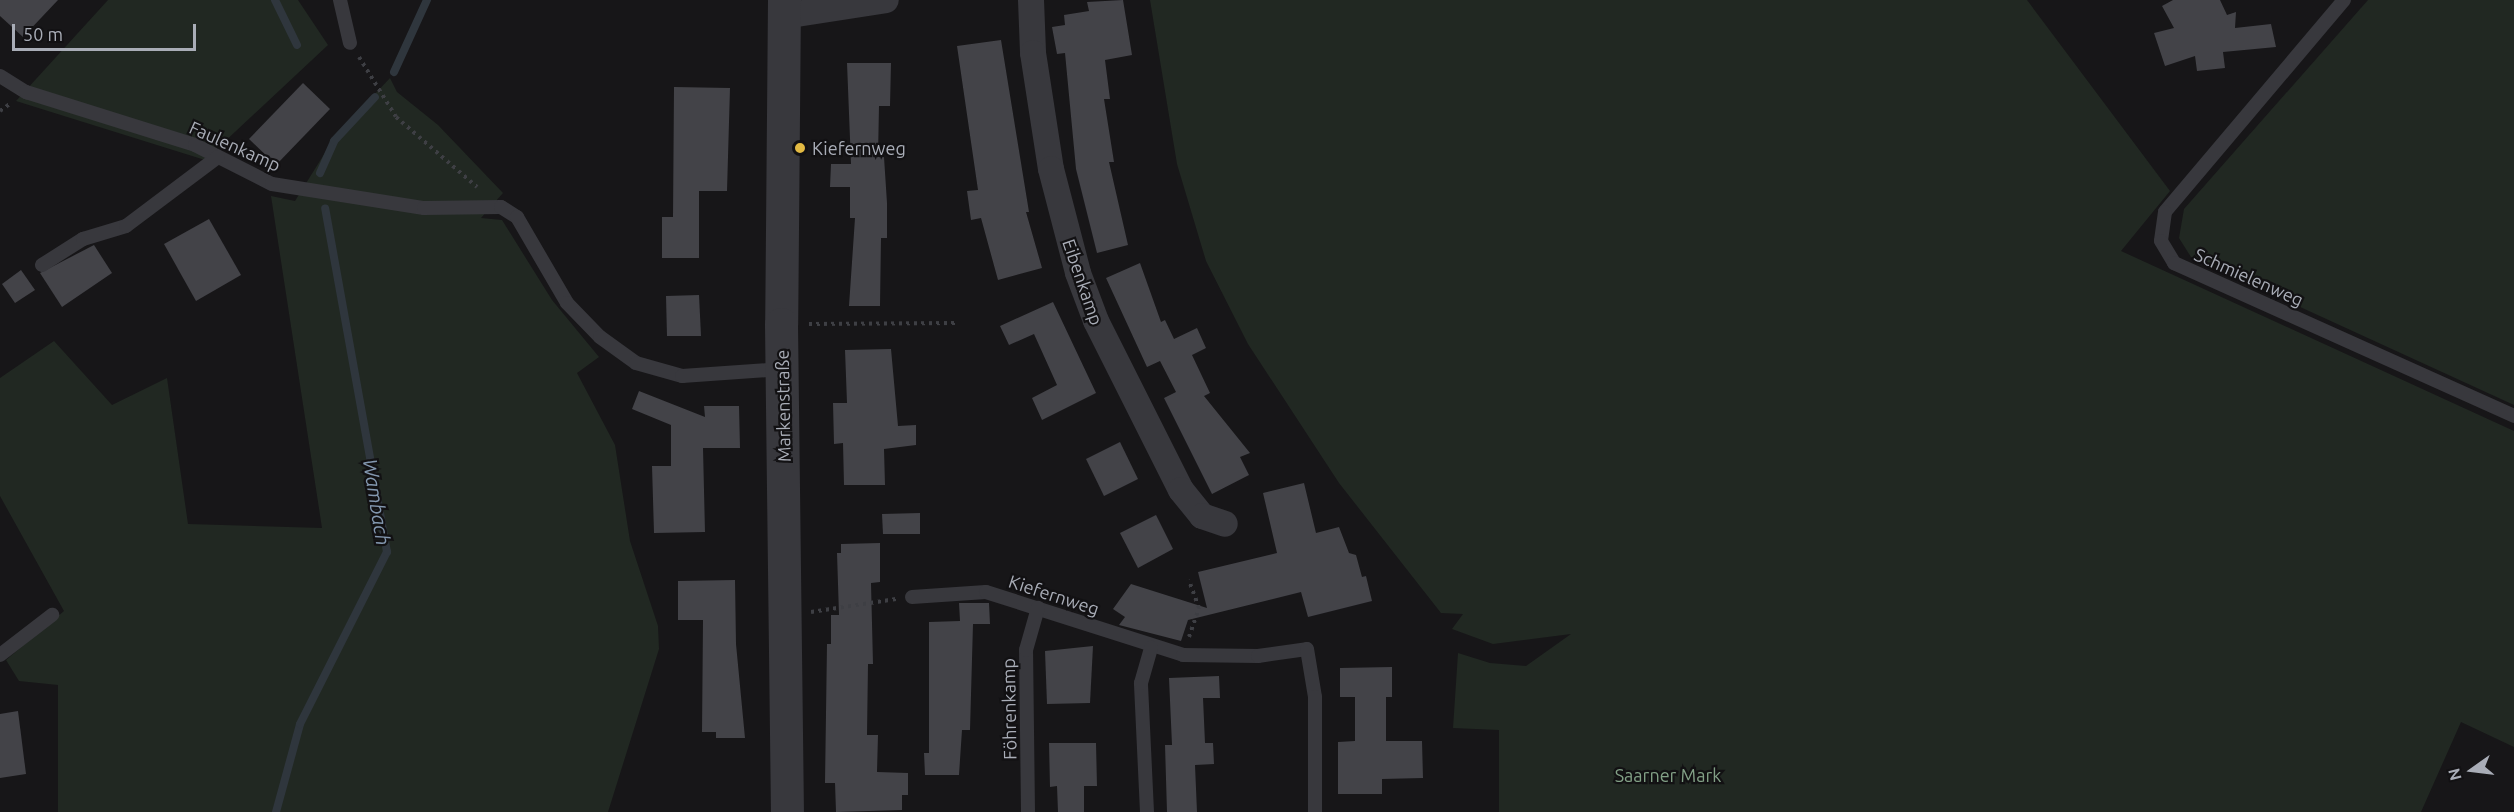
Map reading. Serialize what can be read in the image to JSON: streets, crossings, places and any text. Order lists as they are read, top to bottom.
{
  "streets": {
    "street": ["Eibenkamp", "Markenstraße"],
    "lane": [
      "Faulenkamp",
      "Schmielenweg",
      "Kiefernweg",
      "Föhrenkamp"
    ]
  },
  "crossings": [
    ["Kiefernweg", "Föhrenkamp"]
  ],
  "water": ["Wambach"],
  "parks": ["Saarner Mark"],
  "places": ["Kiefernweg"],
  "scale_bar": "50 m",
  "north": "left"
}
